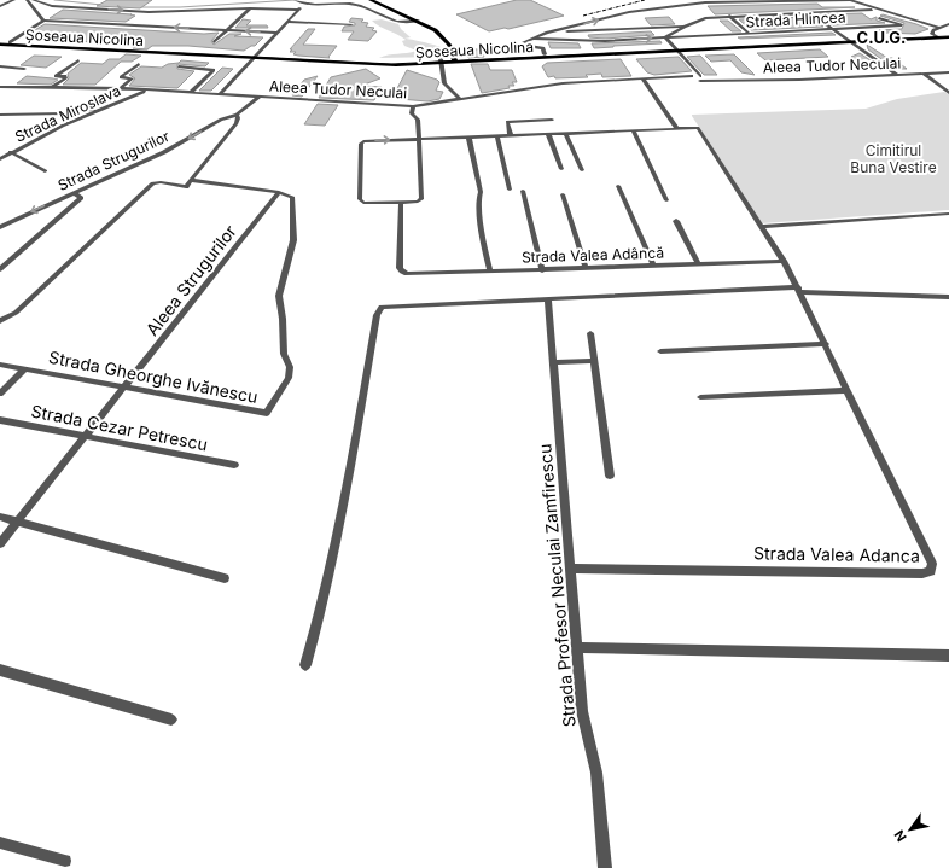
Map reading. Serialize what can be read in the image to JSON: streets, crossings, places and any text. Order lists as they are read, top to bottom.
{
  "streets": {
    "main road": ["Șoseaua Nicolina"],
    "street": [
      "Strada Hlincea",
      "Aleea Tudor Neculai",
      "Strada Miroslava",
      "Strada Strugurilor",
      "Strada Valea Adâncă",
      "Aleea Strugurilor",
      "Strada Gheorghe Ivănescu",
      "Strada Cezar Petrescu",
      "Strada Valea Adanca",
      "Strada Profesor Neculai Zamfirescu"
    ]
  },
  "crossings": [
    ["Aleea Tudor Neculai", "Strada Miroslava"],
    ["Strada Valea Adâncă", "Strada Valea Adanca"],
    ["Aleea Strugurilor", "Strada Gheorghe Ivănescu"],
    ["Aleea Strugurilor", "Strada Cezar Petrescu"],
    ["Strada Valea Adanca", "Strada Profesor Neculai Zamfirescu"]
  ],
  "districts": ["C.U.G."],
  "parks": ["Cimitirul Buna Vestire"],
  "north": "bottom left"
}
